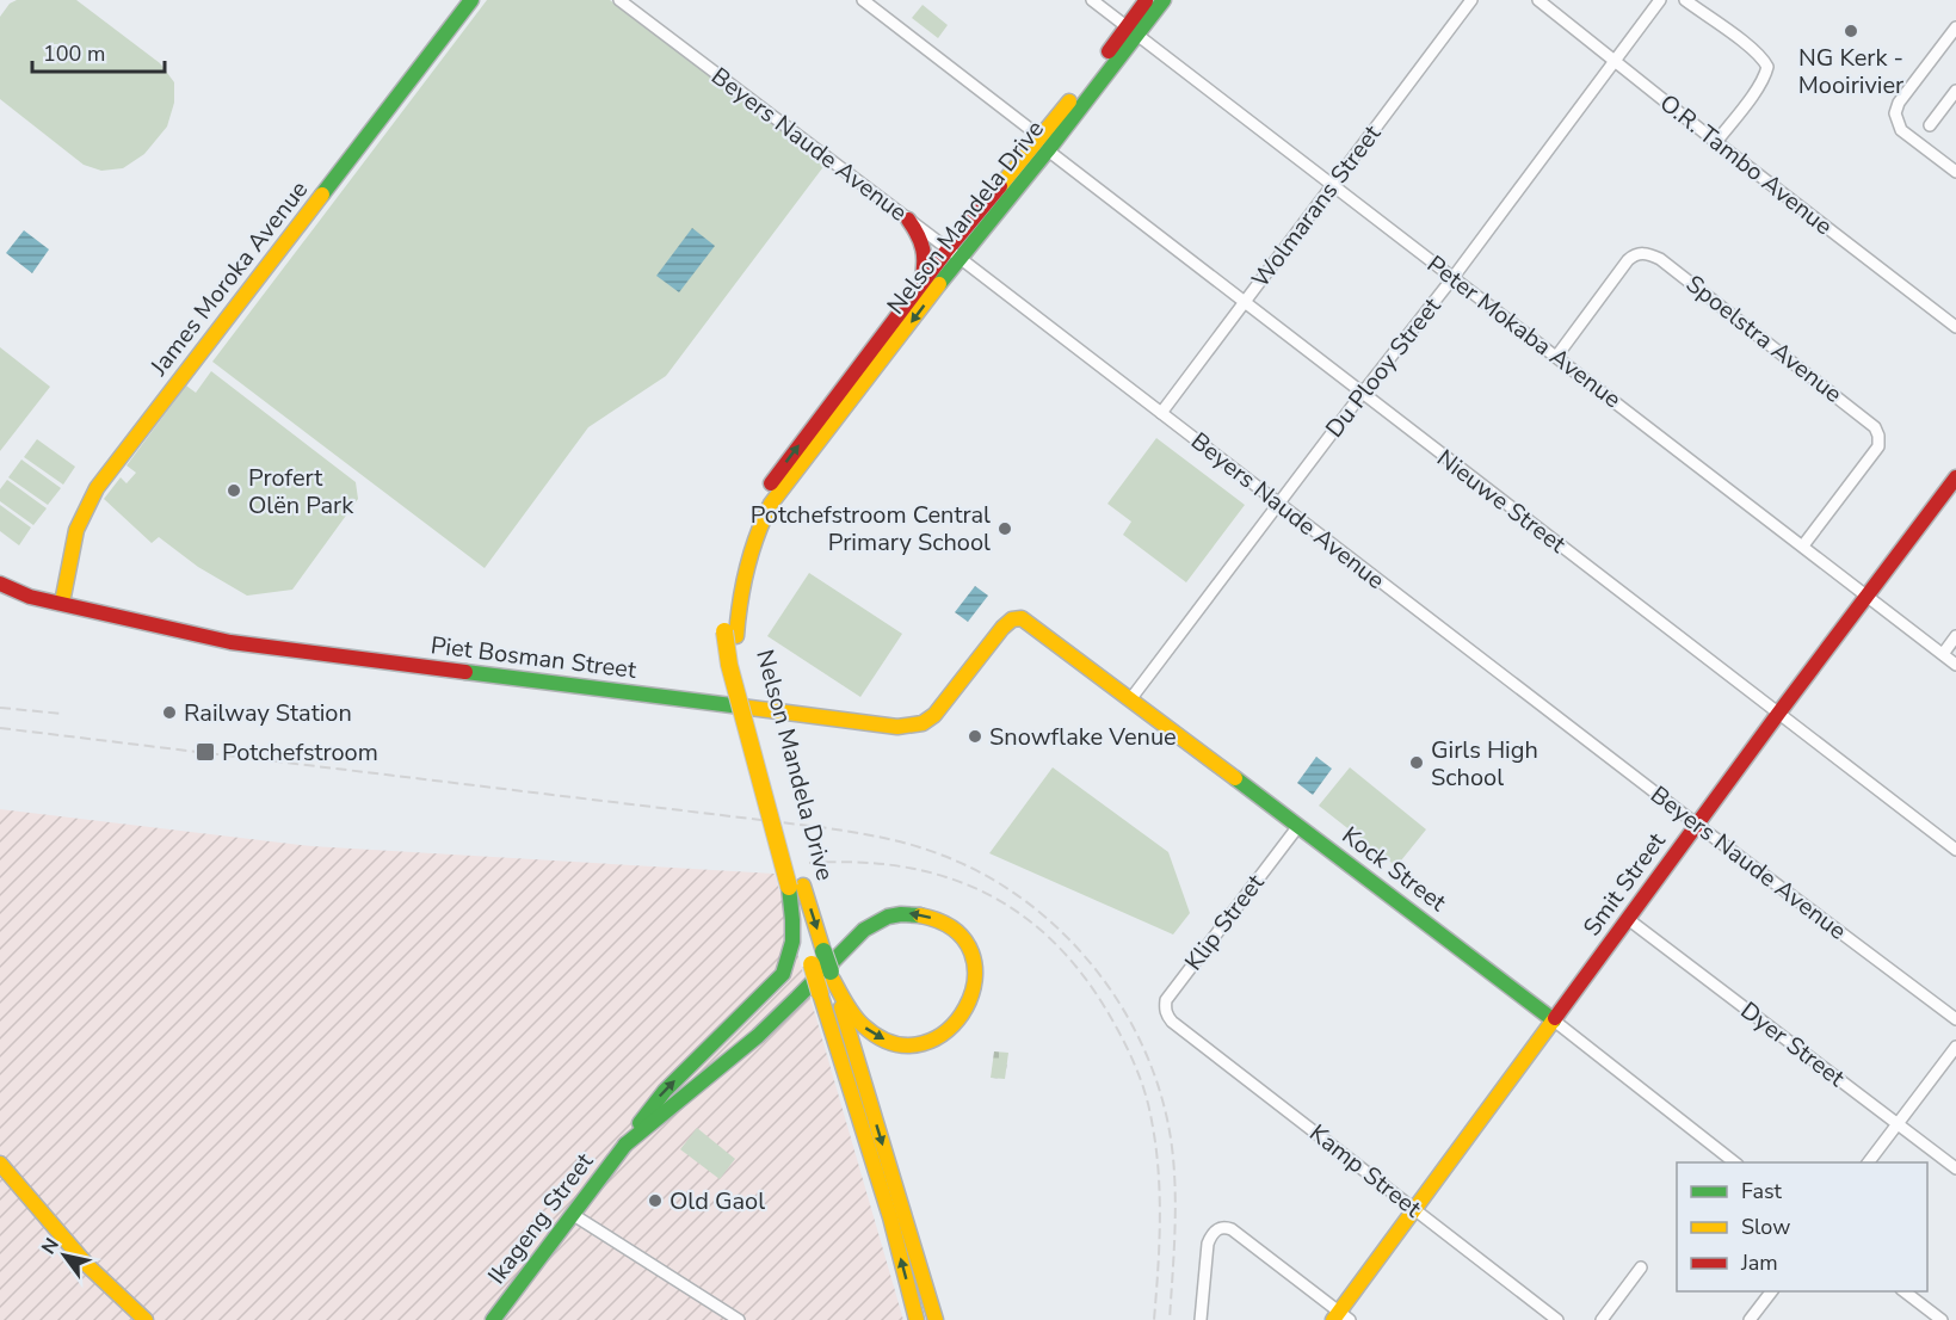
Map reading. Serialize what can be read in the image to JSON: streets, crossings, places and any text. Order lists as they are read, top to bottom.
{
  "streets": {
    "main road": [
      "Nelson Mandela Drive",
      "James Moroka Avenue",
      "Piet Bosman Street",
      "Kock Street",
      "Smit Street",
      "Ikageng Street"
    ],
    "street": [
      "Beyers Naude Avenue",
      "O.R. Tambo Avenue",
      "Wolmarans Street",
      "Peter Mokaba Avenue",
      "Spoelstra Avenue",
      "Du Plooy Street",
      "Nieuwe Street",
      "Klip Street",
      "Dyer Street",
      "Kamp Street"
    ]
  },
  "crossings": [
    ["Beyers Naude Avenue", "Wolmarans Street"],
    ["Beyers Naude Avenue", "Nelson Mandela Drive"],
    ["Beyers Naude Avenue", "Du Plooy Street"],
    ["Beyers Naude Avenue", "Smit Street"],
    ["O.R. Tambo Avenue", "Du Plooy Street"],
    ["Wolmarans Street", "Peter Mokaba Avenue"],
    ["Wolmarans Street", "Nieuwe Street"],
    ["Nelson Mandela Drive", "Peter Mokaba Avenue"],
    ["Nelson Mandela Drive", "Nieuwe Street"],
    ["James Moroka Avenue", "Piet Bosman Street"],
    ["Peter Mokaba Avenue", "Spoelstra Avenue"],
    ["Peter Mokaba Avenue", "Du Plooy Street"],
    ["Peter Mokaba Avenue", "Smit Street"],
    ["Du Plooy Street", "Nieuwe Street"],
    ["Du Plooy Street", "Kock Street"],
    ["Nieuwe Street", "Smit Street"],
    ["Piet Bosman Street", "Kock Street"],
    ["Kock Street", "Smit Street"],
    ["Kock Street", "Klip Street"],
    ["Smit Street", "Dyer Street"],
    ["Smit Street", "Kamp Street"],
    ["Klip Street", "Kamp Street"]
  ],
  "places": {
    "other": [
      "NG Kerk - Mooirivier",
      "Profert Olën Park",
      "Potchefstroom Central Primary School",
      "Railway Station",
      "Snowflake Venue",
      "Girls High School",
      "Old Gaol"
    ],
    "transit": ["Potchefstroom"]
  },
  "legend": ["Fast", "Slow", "Jam"],
  "scale_bar": "100 m",
  "north": "top left"
}
